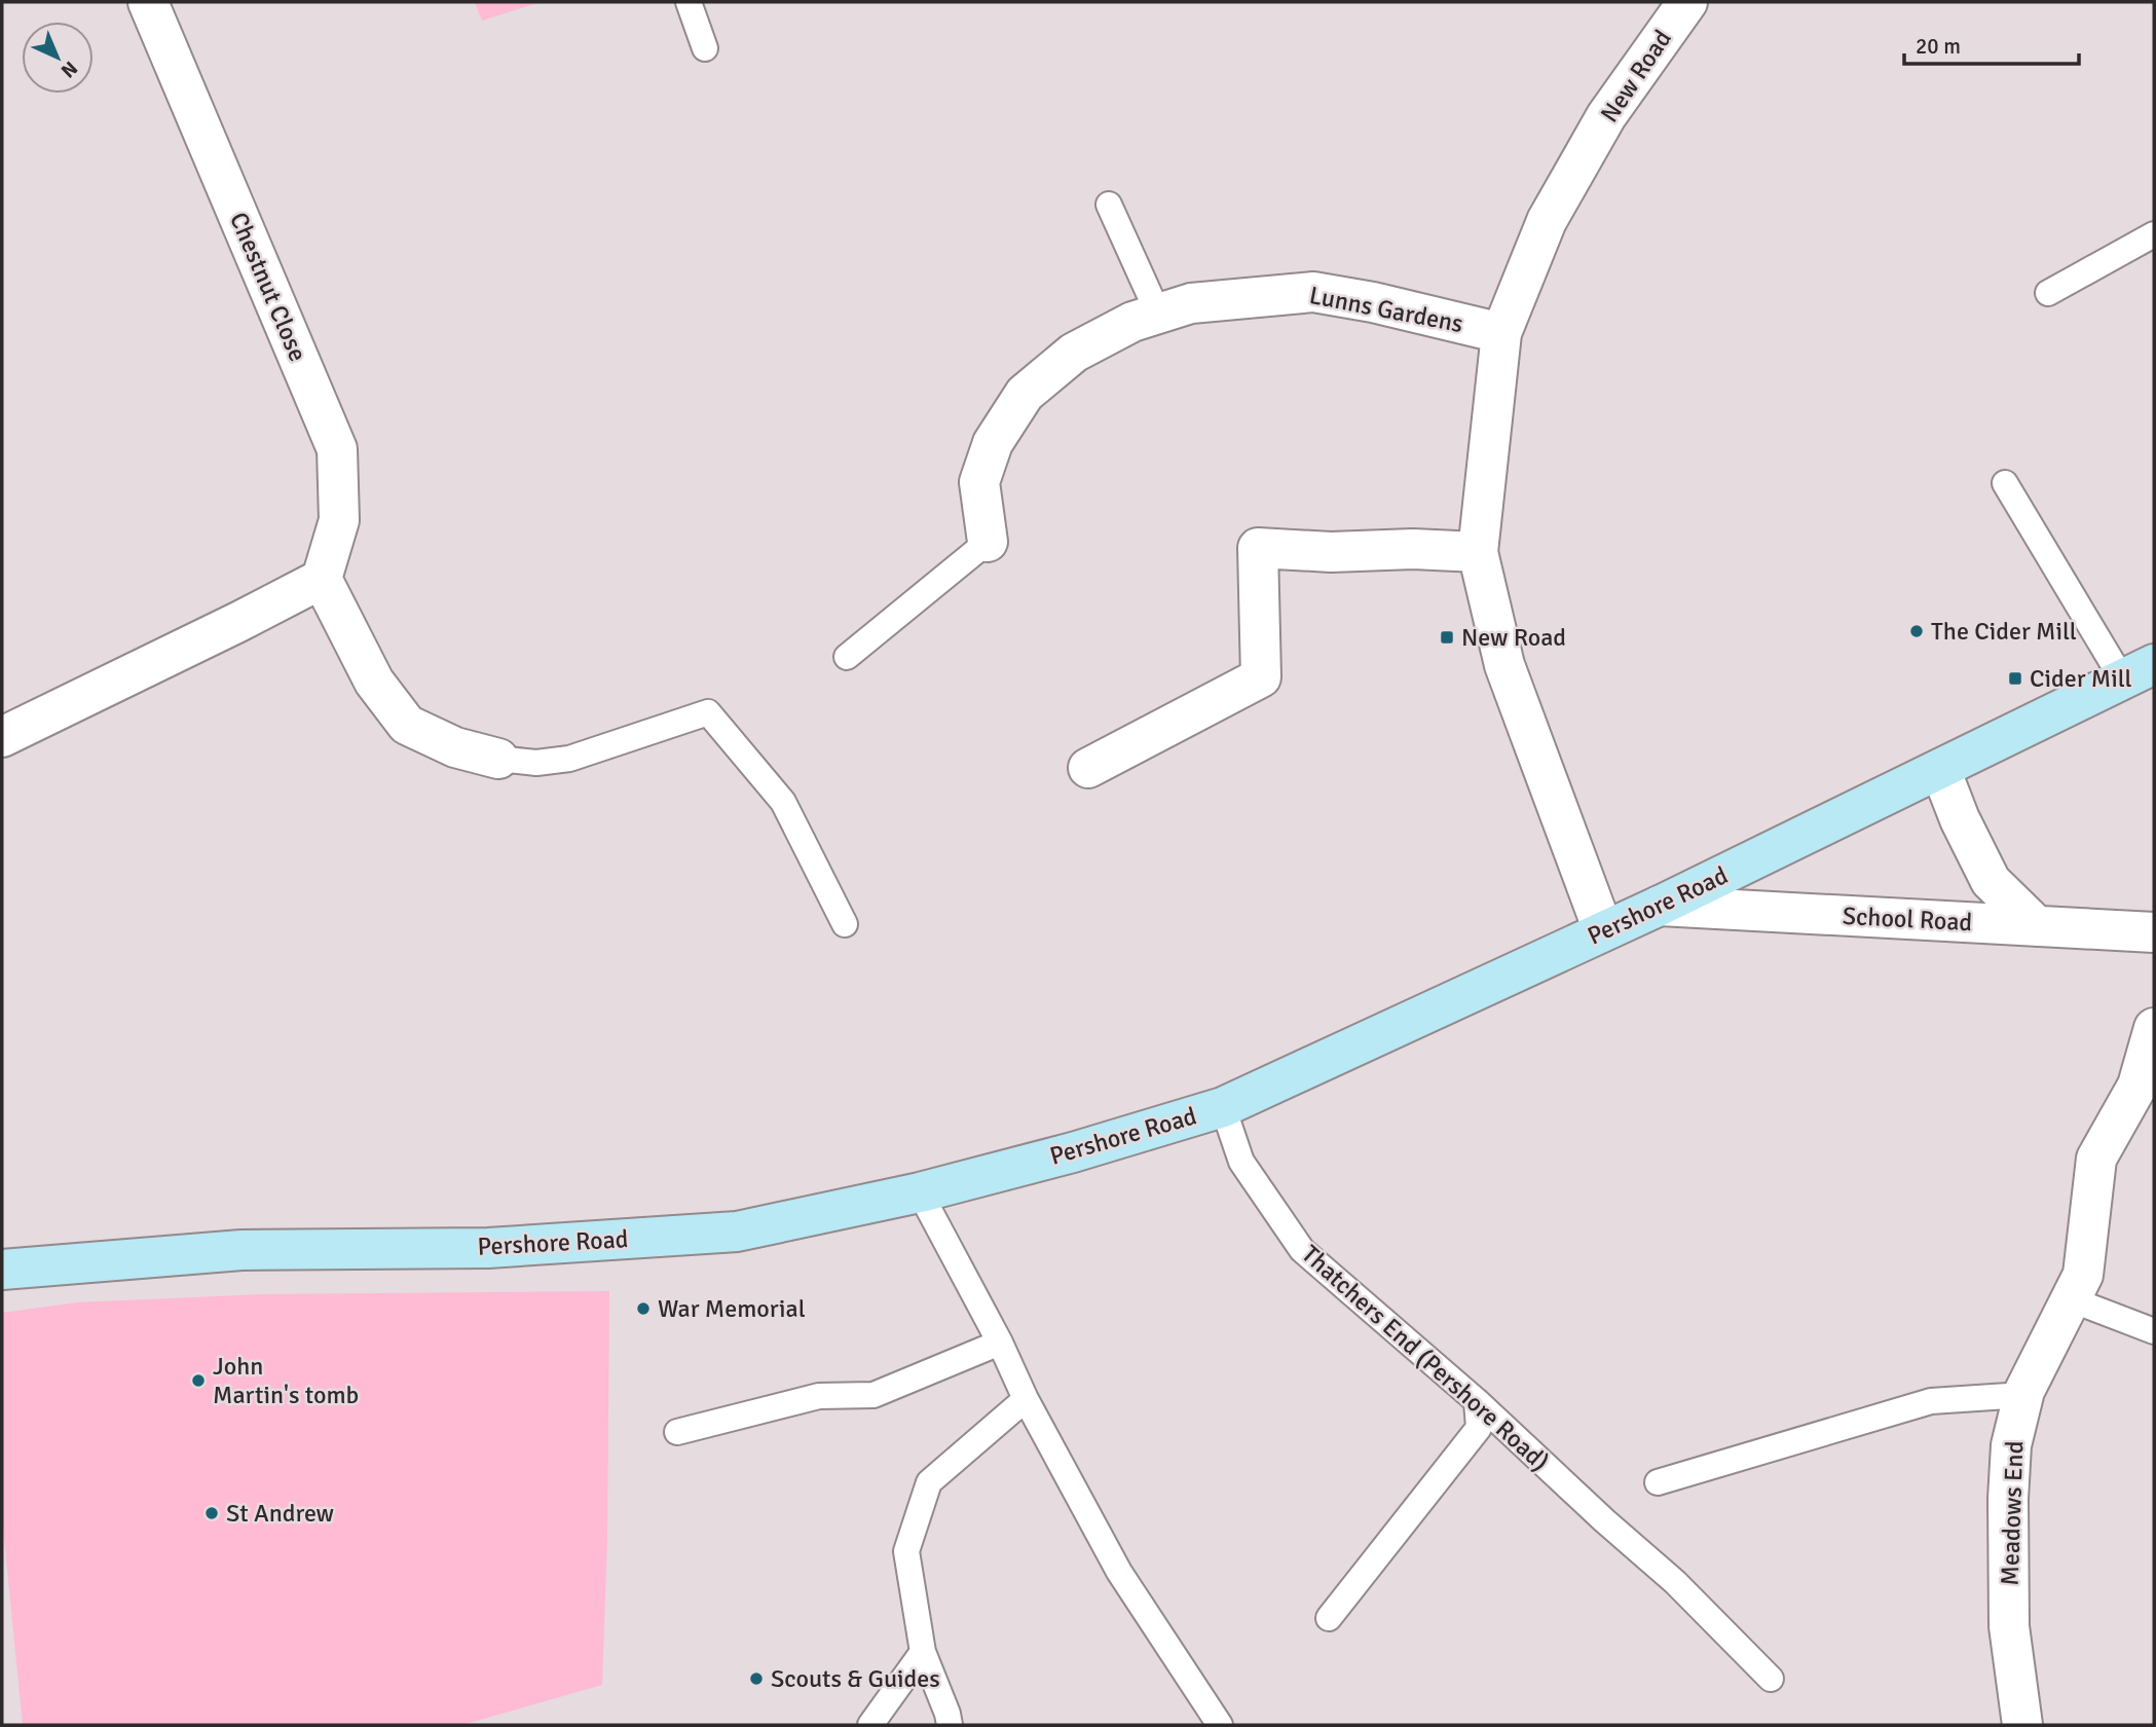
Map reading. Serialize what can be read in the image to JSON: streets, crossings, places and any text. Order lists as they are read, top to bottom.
{
  "streets": {
    "main road": ["Pershore Road"],
    "street": [
      "New Road",
      "Chestnut Close",
      "Lunns Gardens",
      "School Road",
      "Meadows End"
    ],
    "lane": ["Thatchers End (Pershore Road)"]
  },
  "crossings": [
    ["New Road", "Lunns Gardens"],
    ["New Road", "Pershore Road"],
    ["Pershore Road", "School Road"],
    ["Pershore Road", "Thatchers End (Pershore Road)"]
  ],
  "places": {
    "other": [
      "The Cider Mill",
      "War Memorial",
      "John Martin's tomb",
      "St Andrew",
      "Scouts & Guides"
    ],
    "transit": ["New Road", "Cider Mill"]
  },
  "scale_bar": "20 m",
  "north": "bottom right"
}
